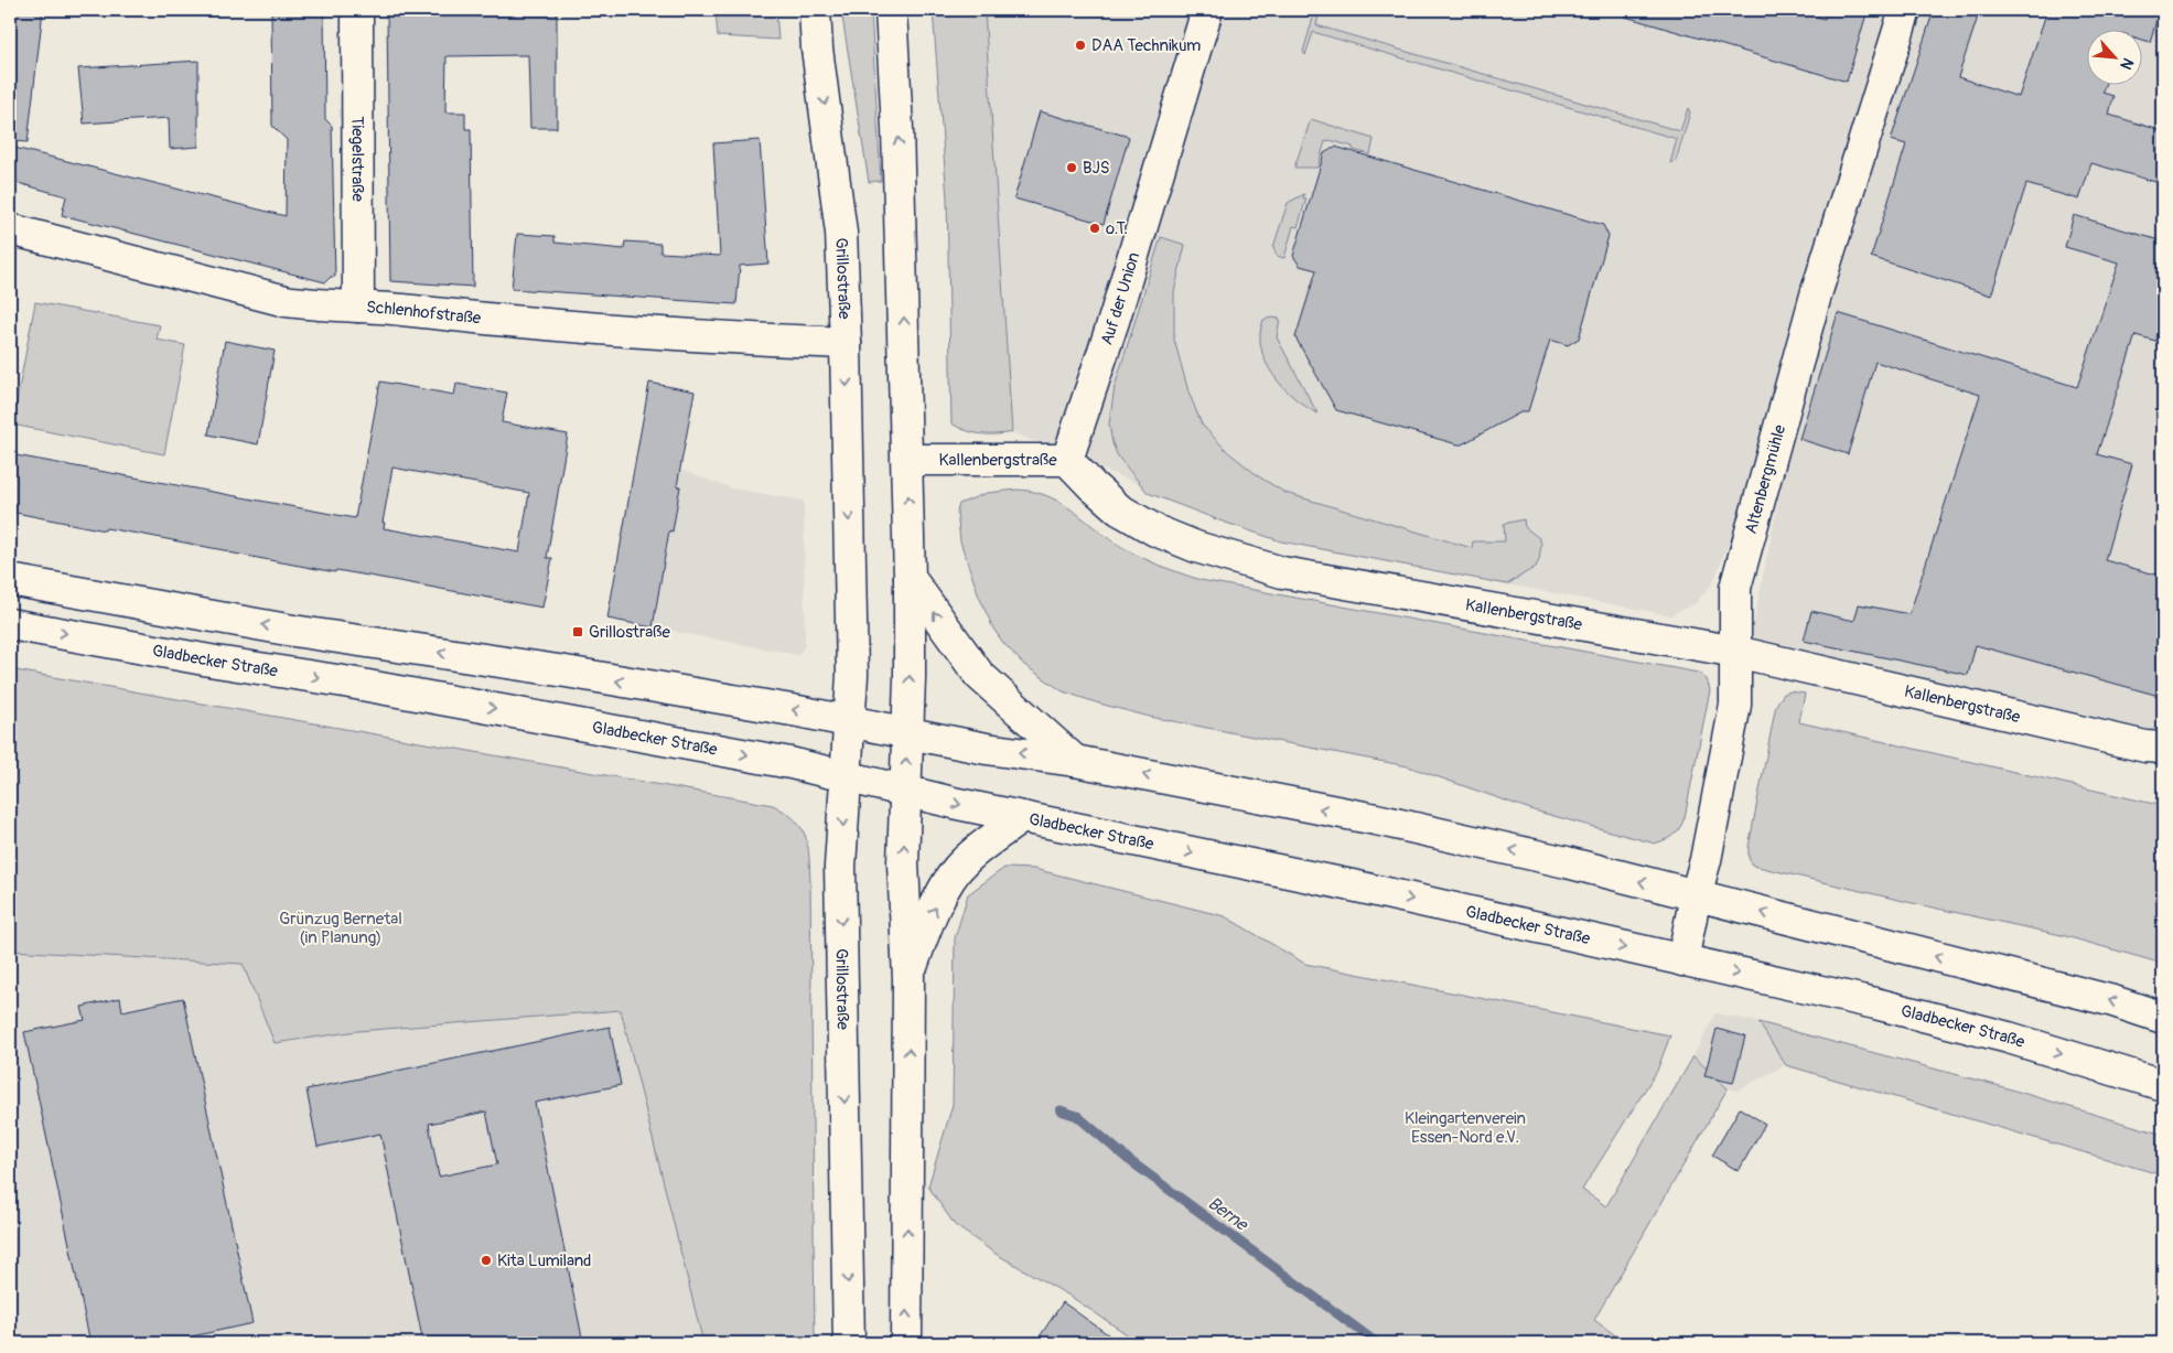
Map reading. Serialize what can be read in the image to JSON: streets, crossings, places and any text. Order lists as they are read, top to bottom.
{
  "streets": {
    "main road": [
      "Tiegelstraße",
      "Grillostraße",
      "Auf der Union",
      "Schlenhofstraße",
      "Kallenbergstraße",
      "Altenbergmühle",
      "Gladbecker Straße"
    ]
  },
  "crossings": [
    ["Tiegelstraße", "Schlenhofstraße"],
    ["Grillostraße", "Schlenhofstraße"],
    ["Grillostraße", "Gladbecker Straße"],
    ["Auf der Union", "Kallenbergstraße"],
    ["Kallenbergstraße", "Altenbergmühle"],
    ["Altenbergmühle", "Gladbecker Straße"]
  ],
  "water": ["Berne"],
  "parks": ["Grünzug Bernetal (in Planung)", "Kleingartenverein Essen-Nord e.V."],
  "places": {
    "other": [
      "DAA Technikum",
      "BJS",
      "o.T.",
      "Kita Lumiland"
    ],
    "transit": ["Grillostraße"]
  },
  "north": "bottom right"
}
